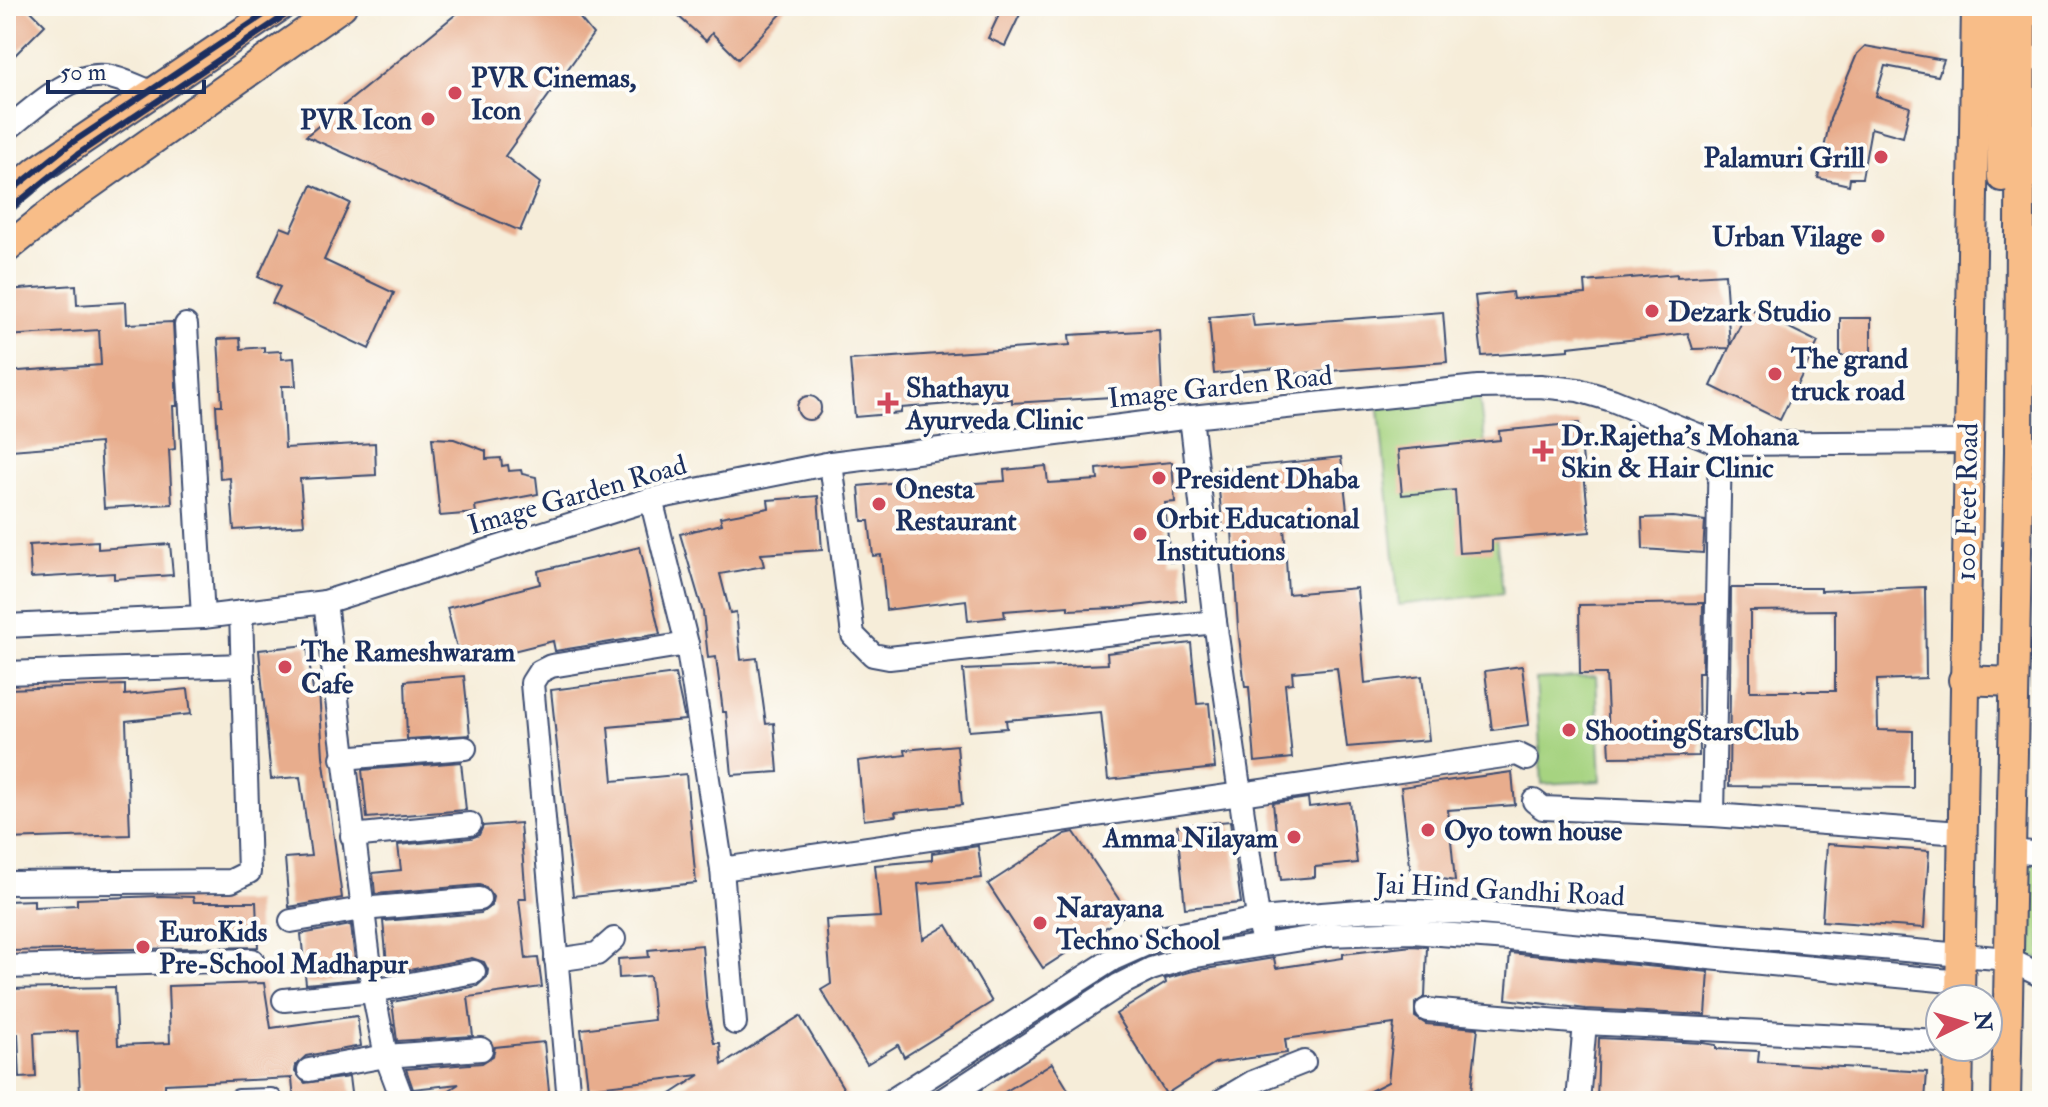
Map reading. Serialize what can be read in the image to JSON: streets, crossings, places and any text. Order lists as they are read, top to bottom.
{
  "streets": {
    "main road": ["100 Feet Road"],
    "street": ["Image Garden Road", "Jai Hind Gandhi Road"]
  },
  "crossings": [
    ["Image Garden Road", "100 Feet Road"],
    ["100 Feet Road", "Jai Hind Gandhi Road"]
  ],
  "places": {
    "other": [
      "PVR Cinemas, Icon",
      "PVR Icon",
      "Palamuri Grill",
      "Urban Vilage",
      "Dezark Studio",
      "The grand truck road",
      "President Dhaba",
      "Onesta Restaurant",
      "Orbit Educational Institutions",
      "The Rameshwaram Cafe",
      "ShootingStarsClub",
      "Oyo town house",
      "Amma Nilayam",
      "Narayana Techno School",
      "EuroKids Pre-School Madhapur"
    ],
    "health": ["Shathayu Ayurveda Clinic", "Dr.Rajetha's Mohana Skin & Hair Clinic"]
  },
  "scale_bar": "50 m",
  "north": "right"
}
